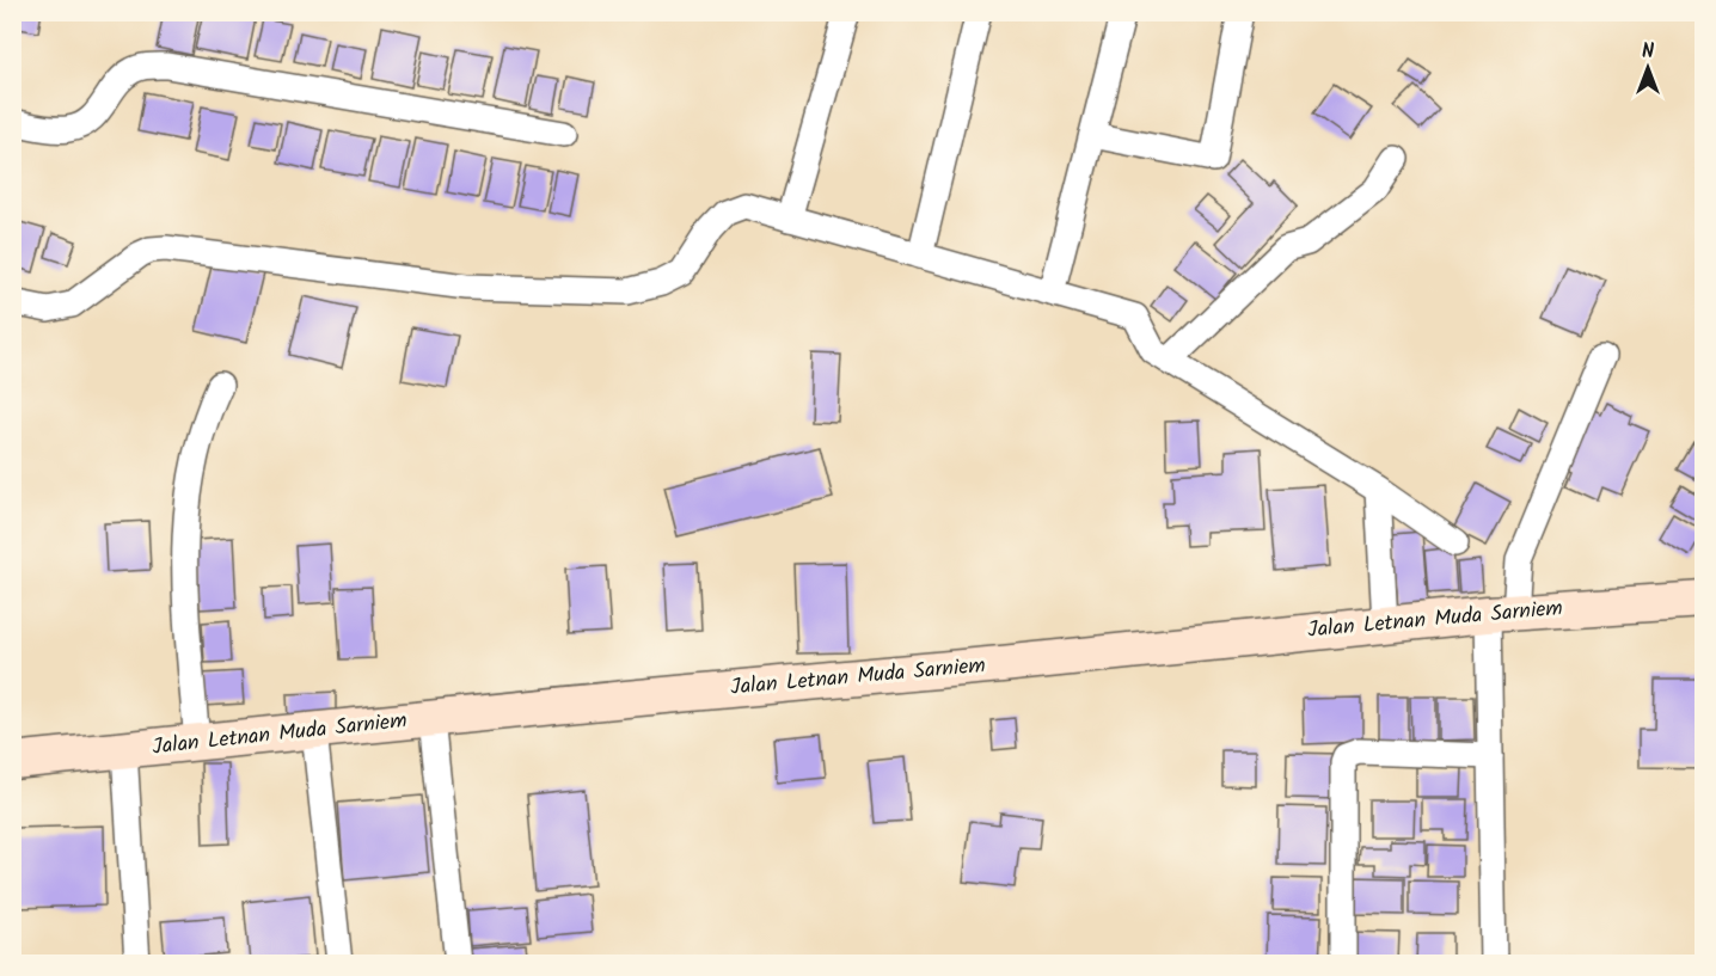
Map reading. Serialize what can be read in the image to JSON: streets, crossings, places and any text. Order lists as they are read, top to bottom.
{
  "streets": {
    "main road": ["Jalan Letnan Muda Sarniem"]
  },
  "north": "top"
}
